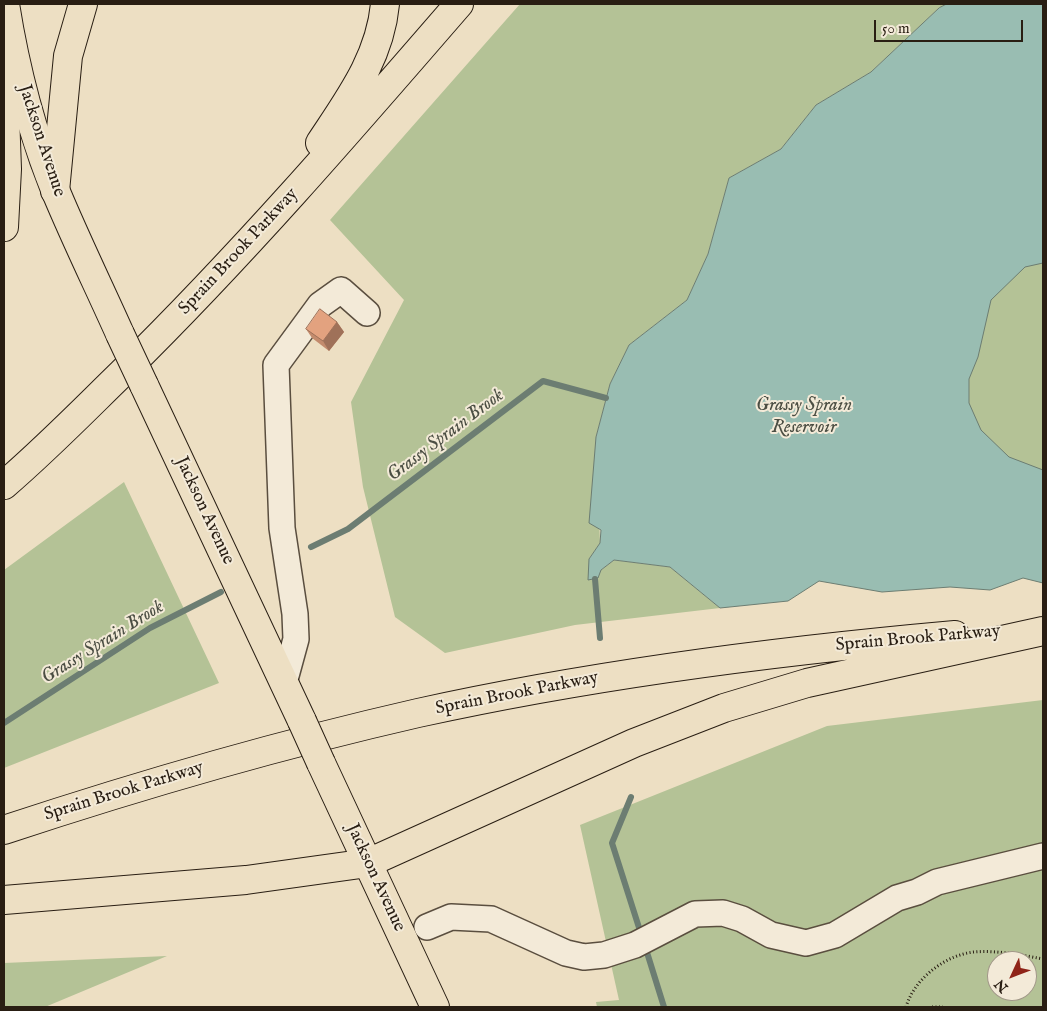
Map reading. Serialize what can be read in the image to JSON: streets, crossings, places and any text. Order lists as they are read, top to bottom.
{
  "streets": {
    "main road": ["Jackson Avenue", "Sprain Brook Parkway"]
  },
  "water": ["Grassy Sprain Reservoir", "Grassy Sprain Brook"],
  "scale_bar": "50 m",
  "north": "bottom left"
}
